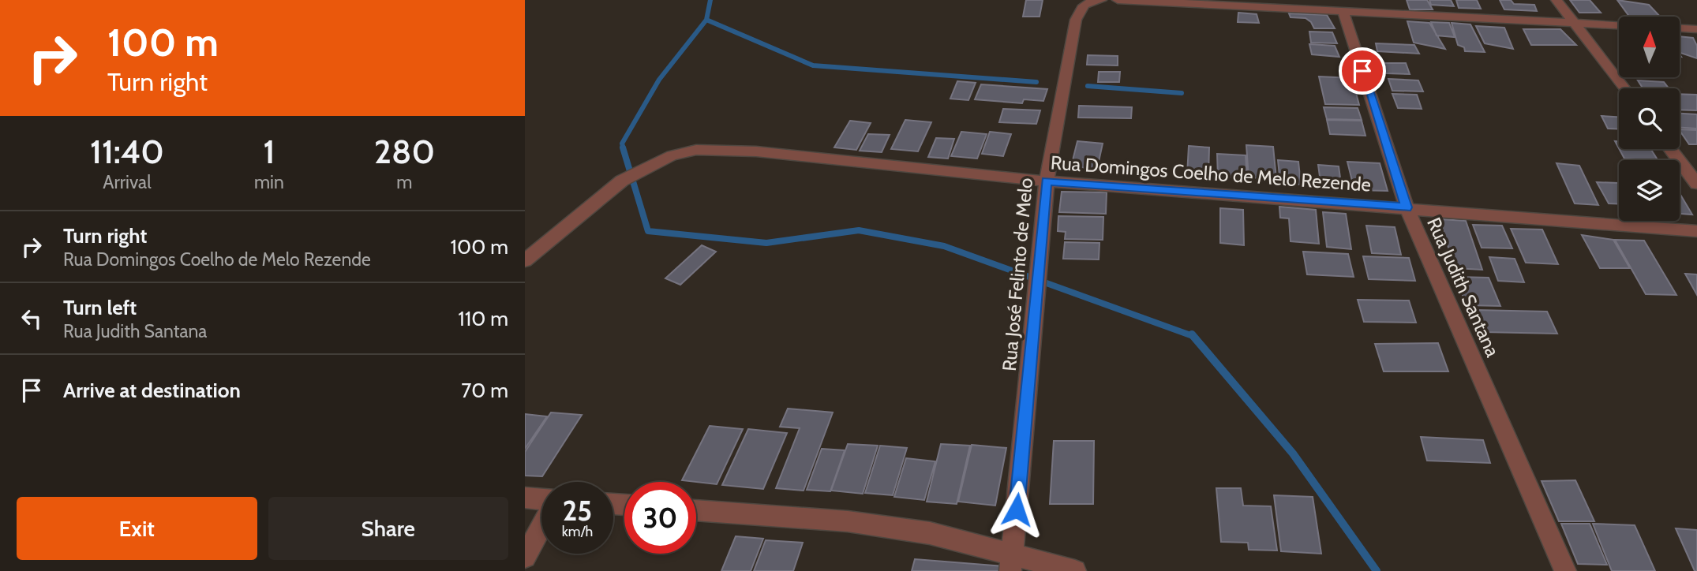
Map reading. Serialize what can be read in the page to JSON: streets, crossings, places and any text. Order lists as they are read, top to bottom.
{
  "streets": {
    "street": ["Rua Domingos Coelho de Melo Rezende", "Rua José Felinto de Melo", "Rua Judith Santana"]
  },
  "crossings": [
    ["Rua Domingos Coelho de Melo Rezende", "Rua José Felinto de Melo"],
    ["Rua Domingos Coelho de Melo Rezende", "Rua Judith Santana"]
  ],
  "north": "top",
  "page": {
    "turn": ["100 m", "Turn right"],
    "eta": [
      "11:40",
      "Arrival",
      "1",
      "min",
      "280",
      "m"
    ],
    "list": [
      {
        "name": "Turn right",
        "note": "Rua Domingos Coelho de Melo Rezende",
        "value": "100 m"
      },
      {
        "name": "Turn left",
        "note": "Rua Judith Santana",
        "value": "110 m"
      },
      {
        "name": "Arrive at destination",
        "value": "70 m"
      }
    ],
    "speed": "25 km/h",
    "limit": "30",
    "buttons": ["Exit", "Share"]
  }
}
